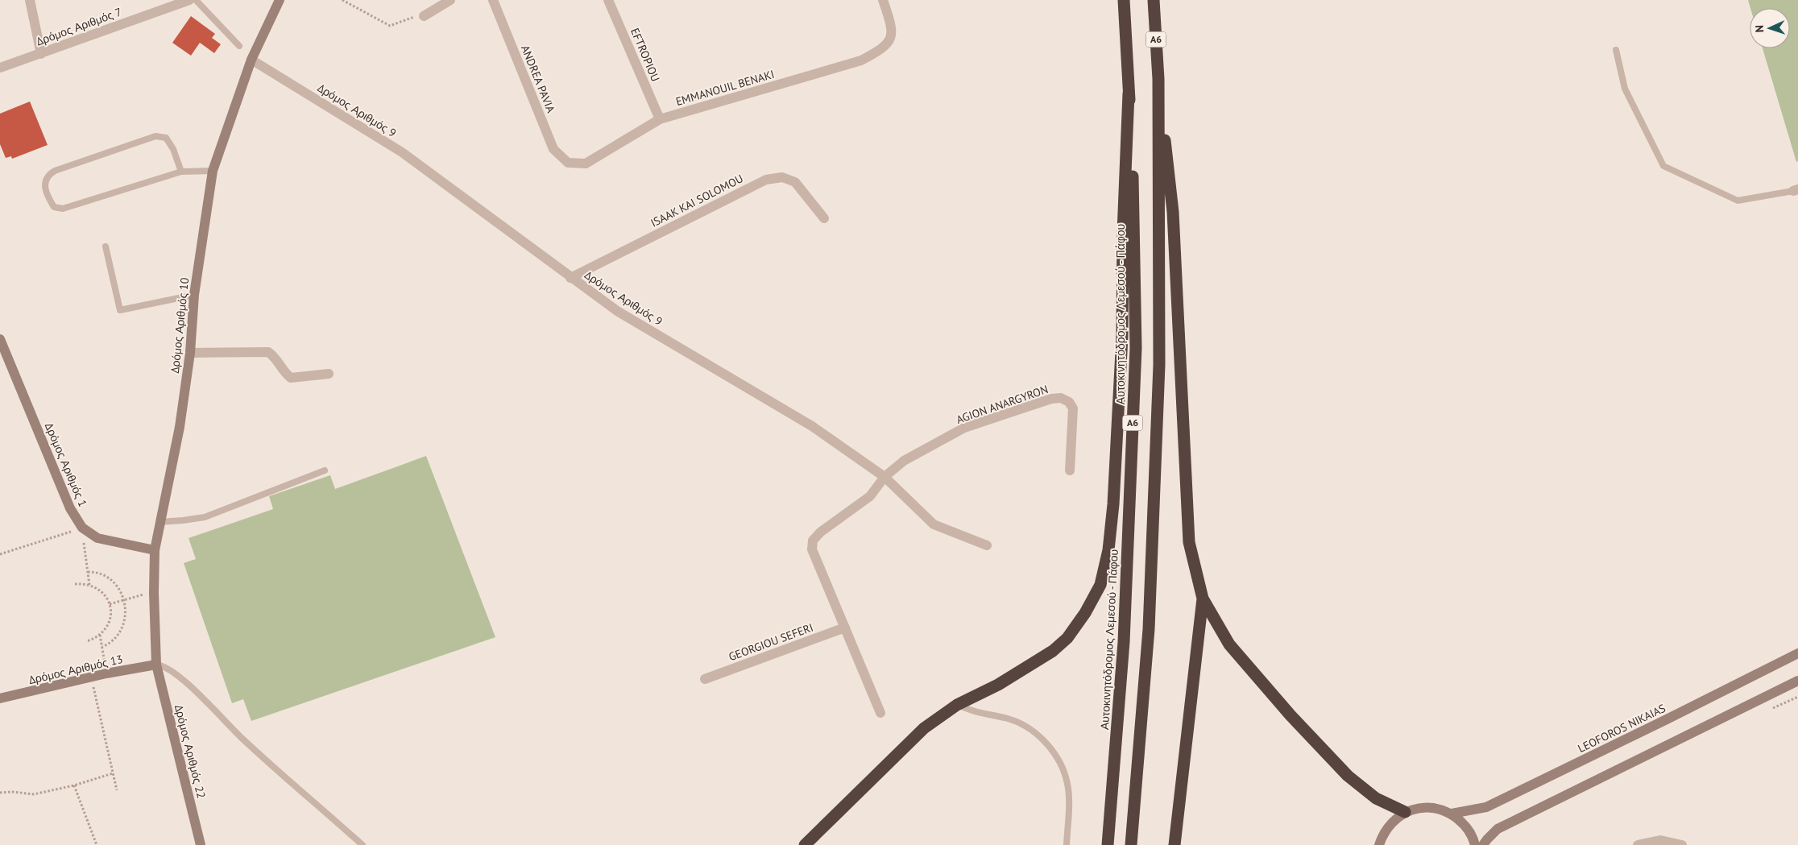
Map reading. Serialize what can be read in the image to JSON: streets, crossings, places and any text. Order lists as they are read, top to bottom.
{
  "streets": {
    "highway": ["A6", "Αυτοκινητόδρομος Λεμεσού - Πάφου"],
    "street": [
      "Δρόμος Αριθμός 7",
      "EFTROPIOU",
      "ANDREA PAVIA",
      "EMMANOUIL BENAKI",
      "Δρόμος Αριθμός 9",
      "ISAAK KAI SOLOMOU",
      "Δρόμος Αριθμός 10",
      "AGION ANARGYRON",
      "Δρόμος Αριθμός 1",
      "GEORGIOU SEFERI",
      "Δρόμος Αριθμός 13",
      "LEOFOROS NIKAIAS",
      "Δρόμος Αριθμός 22"
    ]
  },
  "crossings": [
    ["EFTROPIOU", "EMMANOUIL BENAKI"],
    ["ANDREA PAVIA", "EMMANOUIL BENAKI"],
    ["Δρόμος Αριθμός 9", "ISAAK KAI SOLOMOU"],
    ["Δρόμος Αριθμός 9", "Δρόμος Αριθμός 10"],
    ["Δρόμος Αριθμός 9", "AGION ANARGYRON"],
    ["Δρόμος Αριθμός 10", "Δρόμος Αριθμός 1"],
    ["Δρόμος Αριθμός 10", "Δρόμος Αριθμός 13"],
    ["Δρόμος Αριθμός 10", "Δρόμος Αριθμός 22"],
    ["Δρόμος Αριθμός 13", "Δρόμος Αριθμός 22"]
  ],
  "north": "left"
}
